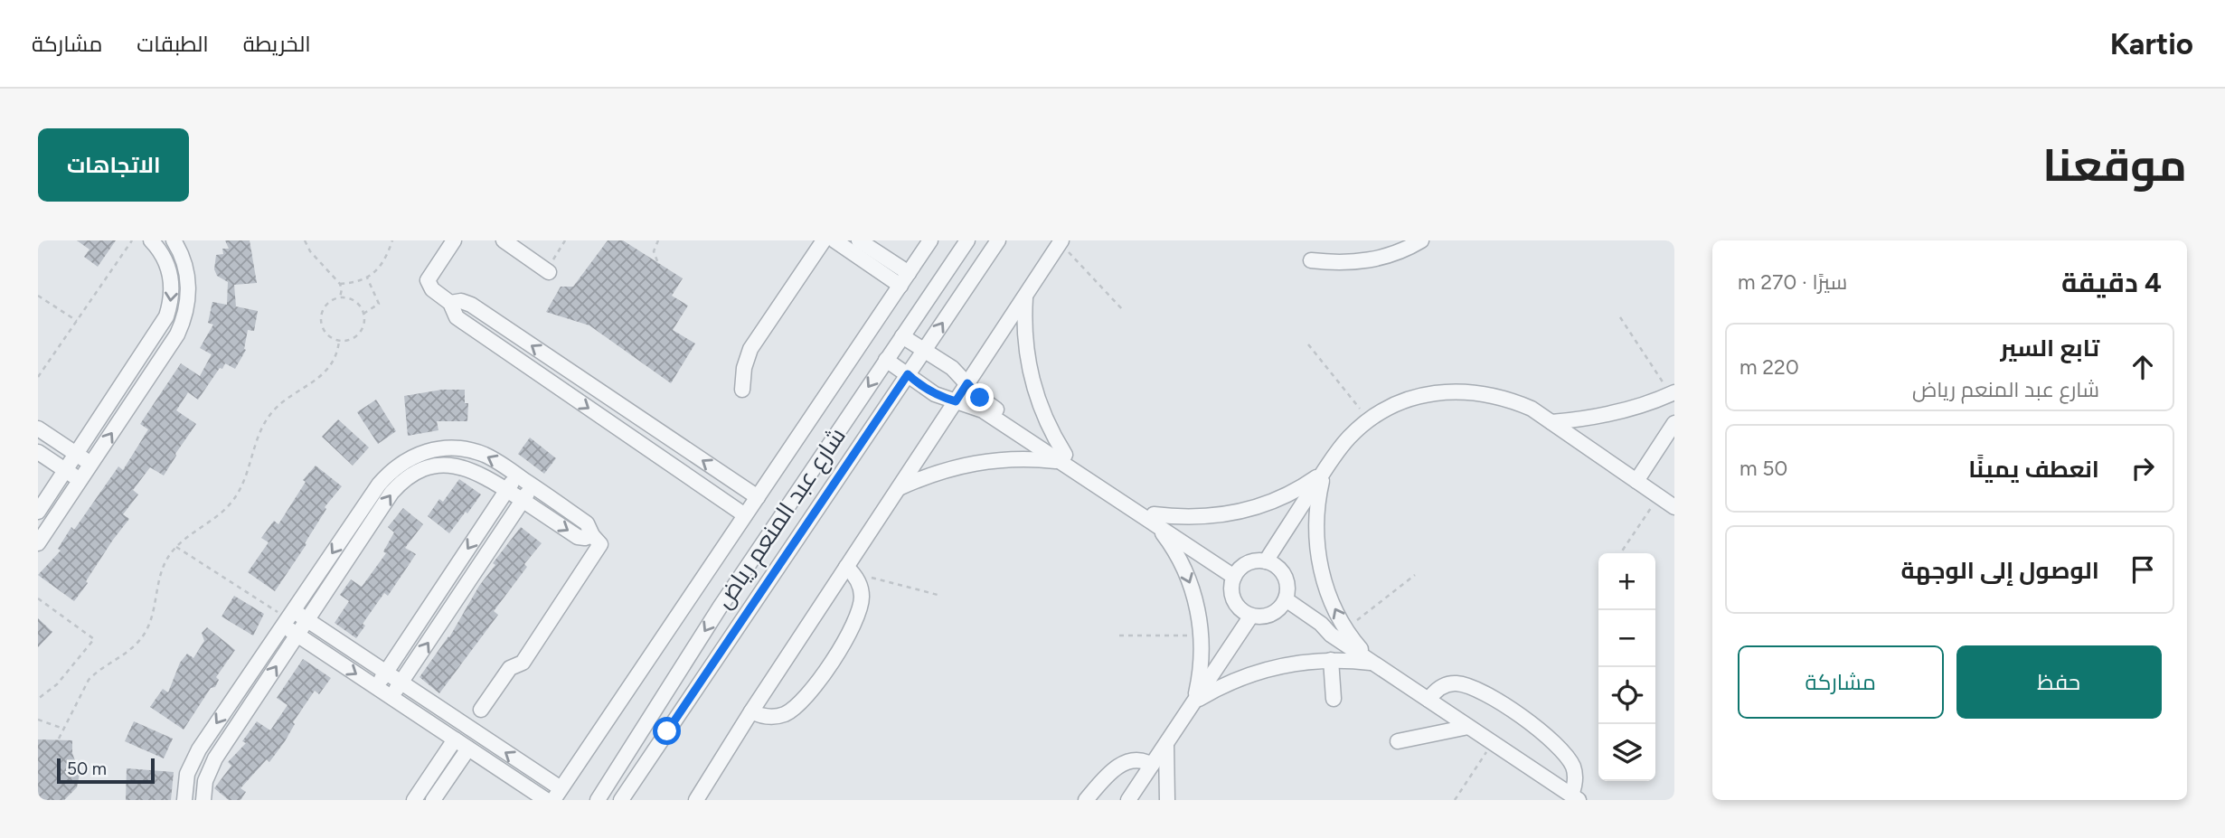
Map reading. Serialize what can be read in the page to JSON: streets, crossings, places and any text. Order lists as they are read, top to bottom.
{
  "streets": {
    "street": ["شارع عبد المنعم رياض"]
  },
  "scale_bar": "50 m",
  "page": {
    "header": "Kartio",
    "nav": ["الخريطة", "الطبقات", "مشاركة"],
    "title": "موقعنا",
    "buttons": [
      "الاتجاهات",
      ["حفظ", "مشاركة"]
    ],
    "heading": ["4 دقيقة", "سيرًا · 270 m"],
    "list": [
      ["تابع السير", "شارع عبد المنعم رياض", "220 m"],
      ["انعطف يمينًا", "50 m"],
      "الوصول إلى الوجهة"
    ],
    "map_buttons": ["+", "−"],
    "scale": "50 m"
  }
}
